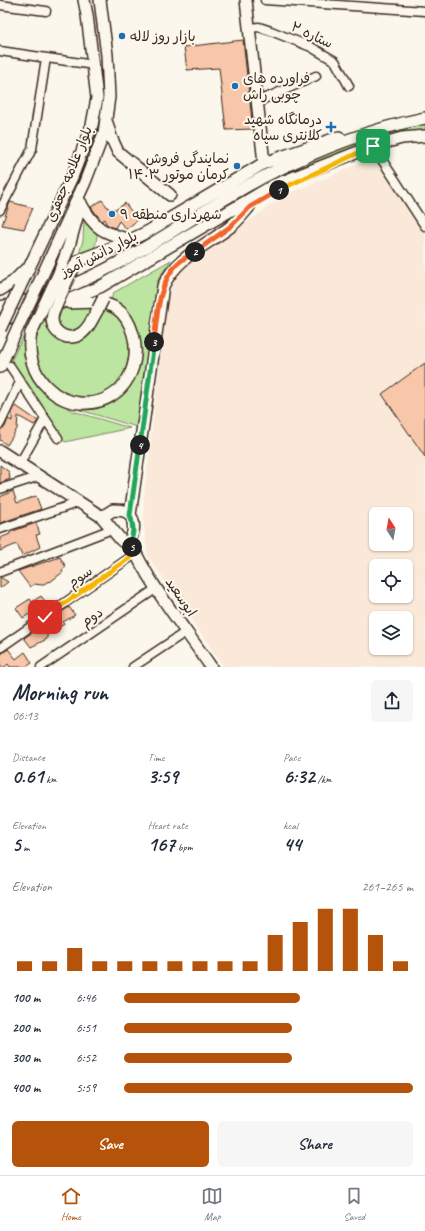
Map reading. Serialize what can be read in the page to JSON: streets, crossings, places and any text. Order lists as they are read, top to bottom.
{
  "streets": {
    "main road": ["بلوار علامه جعفری", "بلوار دانش آموز", "ابوسعید"],
    "street": ["ستاره ۲", "سوم", "دوم"]
  },
  "crossings": [
    ["سوم", "ابوسعید"],
    ["ابوسعید", "دوم"]
  ],
  "places": {
    "other": [
      "بازار روز لاله",
      "فراورده های چوبی راش",
      "نمایندگی فروش ۱۴۰۳ کرمان موتور",
      "شهرداری منطقه ۹"
    ],
    "health": ["درمانگاه شهید کلانتری سپاه"]
  },
  "north": "top",
  "page": {
    "pins": [
      "1",
      "2",
      "3",
      "4",
      "5"
    ],
    "heading": ["Morning run", "06:13"],
    "stats": [
      ["Distance", "0.61 km"],
      ["Time", "3:59"],
      ["Pace", "6:32 /km"],
      ["Elevation", "5 m"],
      ["Heart rate", "167 bpm"],
      ["kcal", "44"]
    ],
    "chart": ["Elevation", "261–265 m"],
    "list": [
      {
        "name": "100 m",
        "note": "6:46"
      },
      {
        "name": "200 m",
        "note": "6:51"
      },
      {
        "name": "300 m",
        "note": "6:52"
      },
      {
        "name": "400 m",
        "note": "5:59"
      }
    ],
    "buttons": ["Save", "Share"],
    "tabs": ["Home", "Map", "Saved"]
  }
}
